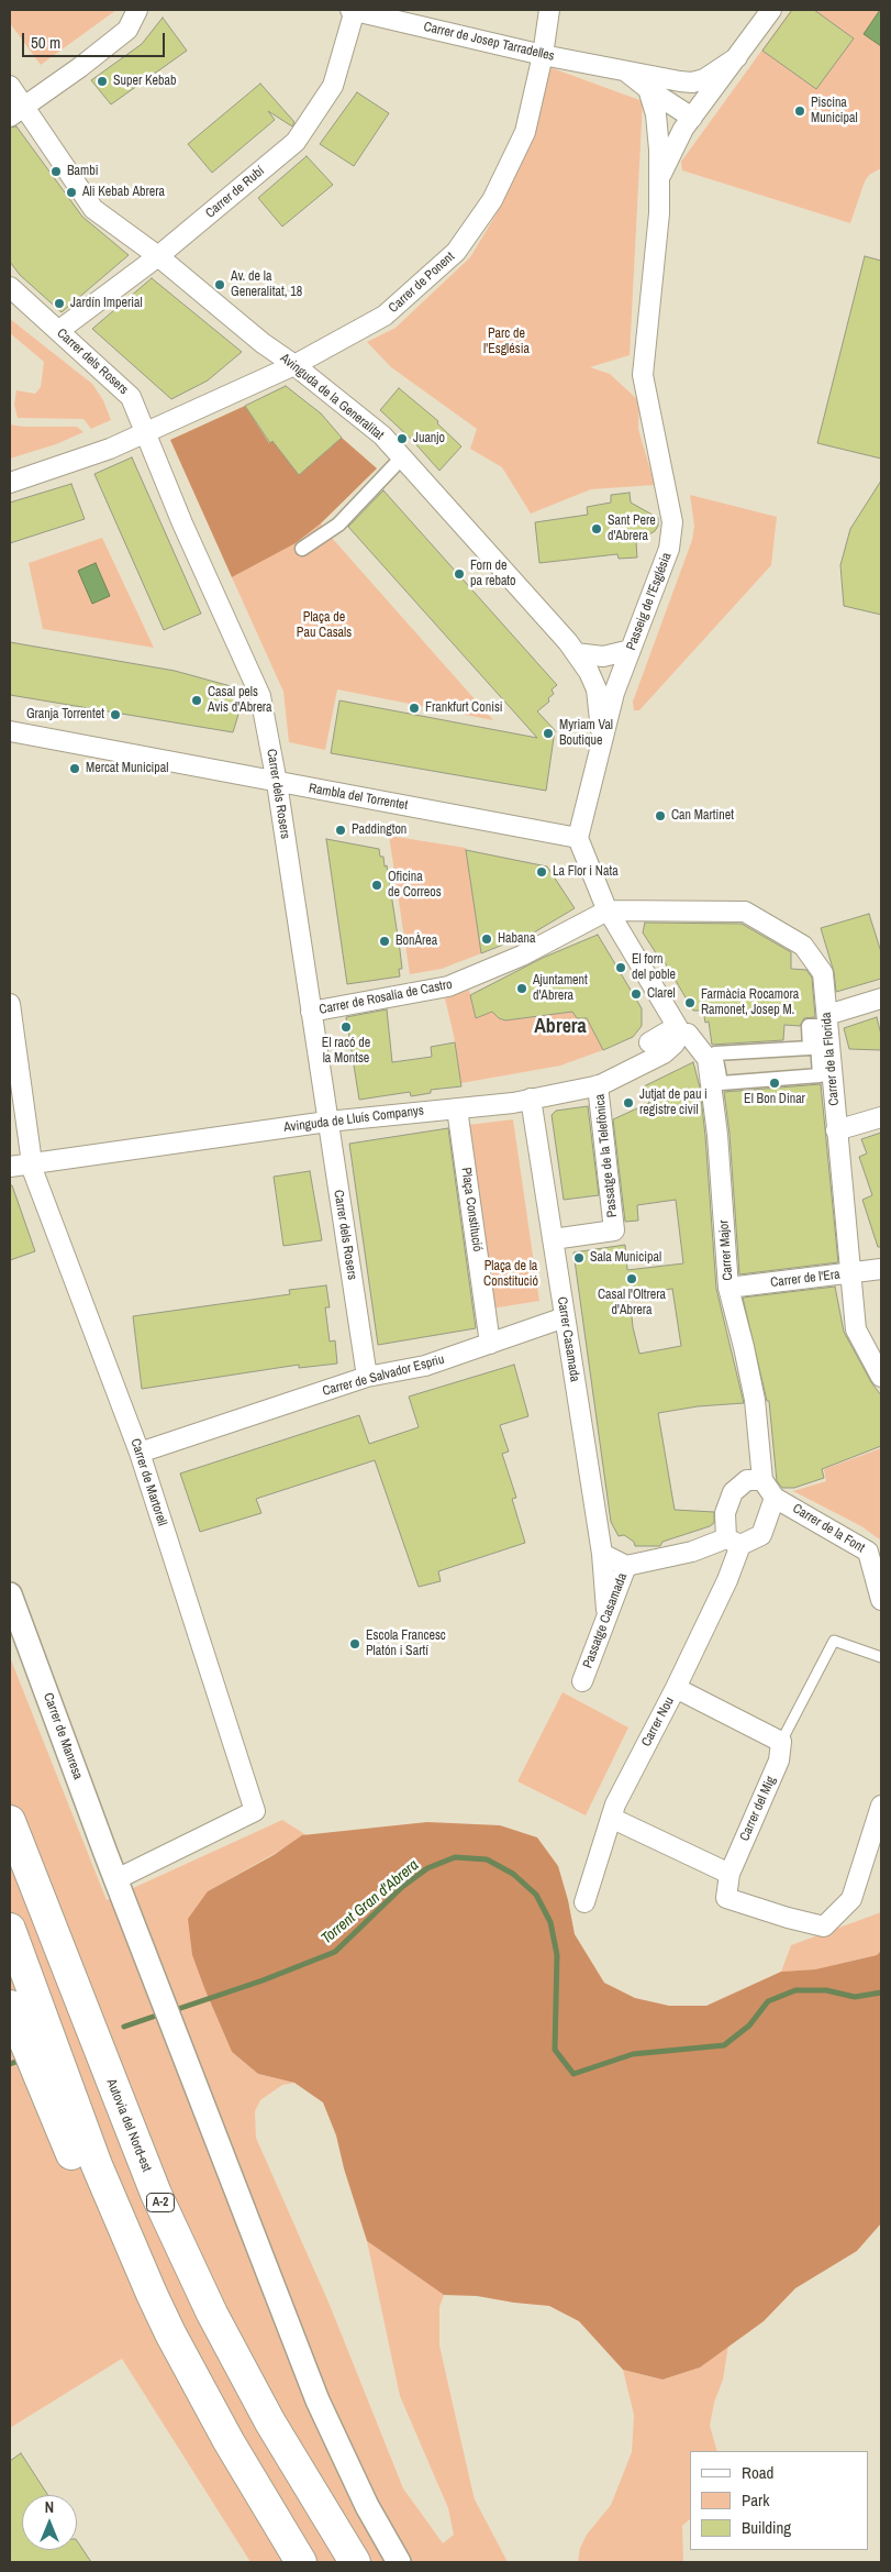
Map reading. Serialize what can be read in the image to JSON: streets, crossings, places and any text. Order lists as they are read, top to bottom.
{
  "streets": {
    "highway": ["Autovia del Nord-est", "A-2"],
    "street": [
      "Carrer de Josep Tarradelles",
      "Carrer de Rubí",
      "Carrer de Ponent",
      "Carrer dels Rosers",
      "Avinguda de la Generalitat",
      "Passeig de l'Església",
      "Rambla del Torrentet",
      "Carrer de Rosalía de Castro",
      "Carrer de la Florida",
      "Avinguda de Lluís Companys",
      "Passatge de la Telefònica",
      "Plaça Constitució",
      "Carrer Major",
      "Carrer de l'Era",
      "Carrer Casamada",
      "Carrer de Salvador Espriu",
      "Carrer de Martorell",
      "Carrer de la Font",
      "Passatge Casamada",
      "Carrer Nou",
      "Carrer de Manresa",
      "Carrer del Mig"
    ]
  },
  "crossings": [
    ["Carrer de Josep Tarradelles", "Carrer de Rubí"],
    ["Carrer de Josep Tarradelles", "Carrer de Ponent"],
    ["Carrer de Josep Tarradelles", "Passeig de l'Església"],
    ["Carrer de Rubí", "Carrer dels Rosers"],
    ["Carrer de Rubí", "Avinguda de la Generalitat"],
    ["Carrer de Ponent", "Carrer dels Rosers"],
    ["Carrer de Ponent", "Avinguda de la Generalitat"],
    ["Carrer dels Rosers", "Rambla del Torrentet"],
    ["Carrer dels Rosers", "Carrer de Rosalía de Castro"],
    ["Carrer dels Rosers", "Avinguda de Lluís Companys"],
    ["Carrer dels Rosers", "Carrer de Salvador Espriu"],
    ["Avinguda de la Generalitat", "Passeig de l'Església"],
    ["Passeig de l'Església", "Rambla del Torrentet"],
    ["Carrer de Rosalía de Castro", "Carrer de la Florida"],
    ["Carrer de la Florida", "Carrer de l'Era"],
    ["Avinguda de Lluís Companys", "Passatge de la Telefònica"],
    ["Avinguda de Lluís Companys", "Plaça Constitució"],
    ["Avinguda de Lluís Companys", "Carrer Major"],
    ["Avinguda de Lluís Companys", "Carrer Casamada"],
    ["Avinguda de Lluís Companys", "Carrer de Martorell"],
    ["Passatge de la Telefònica", "Carrer Casamada"],
    ["Plaça Constitució", "Carrer de Salvador Espriu"],
    ["Carrer Major", "Carrer de l'Era"],
    ["Carrer Major", "Carrer de la Font"],
    ["Carrer Major", "Passatge Casamada"],
    ["Carrer Major", "Carrer Nou"],
    ["Carrer Casamada", "Carrer de Salvador Espriu"],
    ["Carrer Casamada", "Passatge Casamada"],
    ["Carrer de Salvador Espriu", "Carrer de Martorell"],
    ["Carrer de Martorell", "Carrer de Manresa"],
    ["Carrer de la Font", "Passatge Casamada"],
    ["Carrer de la Font", "Carrer Nou"],
    ["Passatge Casamada", "Carrer Nou"]
  ],
  "districts": ["Abrera"],
  "water": ["Torrent Gran d'Abrera"],
  "parks": ["Parc de l'Església", "Plaça de Pau Casals", "Plaça de la Constitució"],
  "places": [
    "Super Kebab",
    "Piscina Municipal",
    "Bambi",
    "Ali Kebab Abrera",
    "Av. de la Generalitat, 18",
    "Jardín Imperial",
    "Juanjo",
    "Sant Pere d'Abrera",
    "Forn de pa rebato",
    "Casal pels Avis d'Abrera",
    "Frankfurt Conisi",
    "Granja Torrentet",
    "Myriam Val Boutique",
    "Mercat Municipal",
    "Can Martinet",
    "Paddington",
    "La Flor i Nata",
    "Oficina de Correos",
    "Habana",
    "BonÀrea",
    "El forn del poble",
    "Ajuntament d'Abrera",
    "Clarel",
    "Farmàcia Rocamora Ramonet, Josep M.",
    "El racó de la Montse",
    "El Bon Dinar",
    "Jutjat de pau i registre civil",
    "Sala Municipal",
    "Casal l'Oltrera d'Abrera",
    "Escola Francesc Platón i Sartí"
  ],
  "legend": ["Road", "Park", "Building"],
  "scale_bar": "50 m",
  "north": "top"
}
